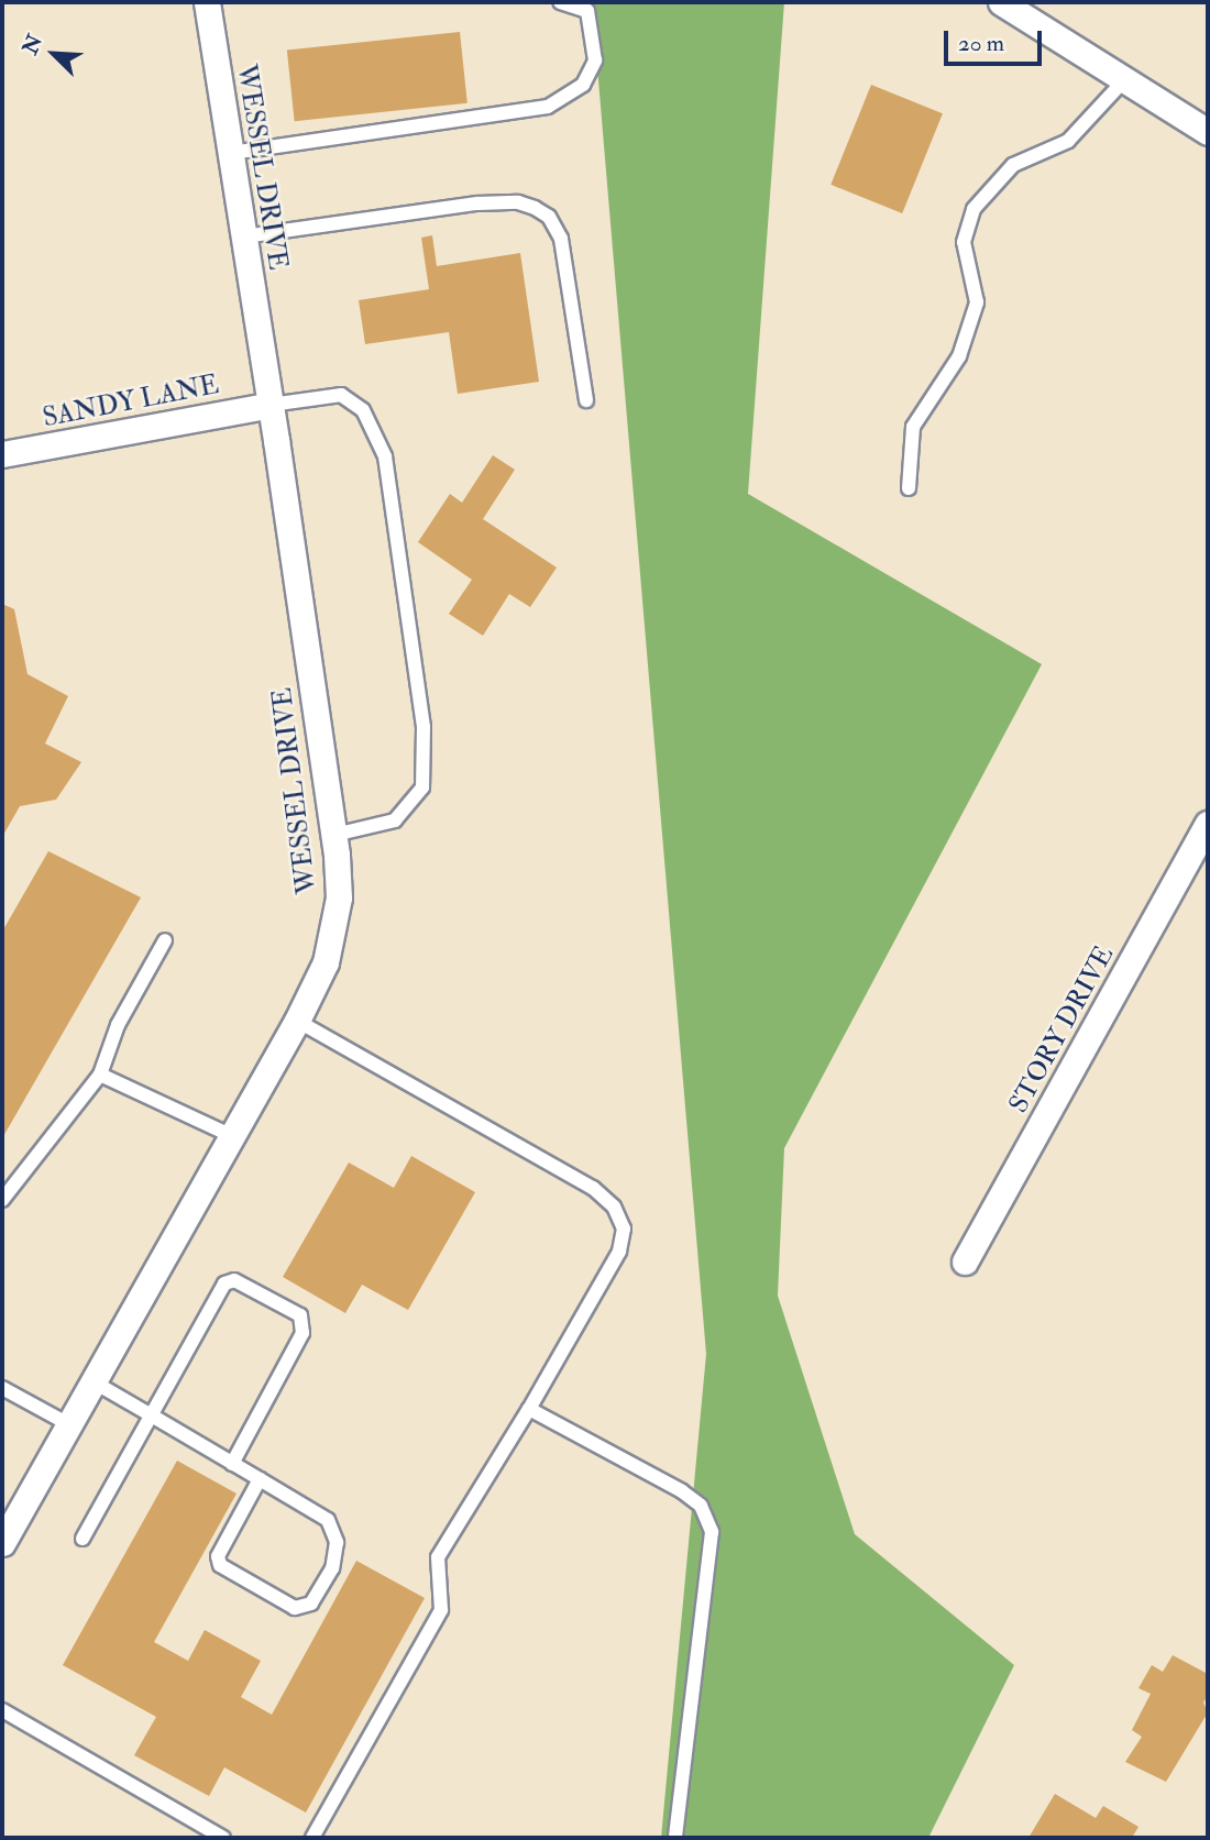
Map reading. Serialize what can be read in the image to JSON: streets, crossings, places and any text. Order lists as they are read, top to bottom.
{
  "streets": {
    "street": ["WESSEL DRIVE", "SANDY LANE", "STORY DRIVE"]
  },
  "crossings": [
    ["WESSEL DRIVE", "SANDY LANE"]
  ],
  "scale_bar": "20 m",
  "north": "top left"
}
